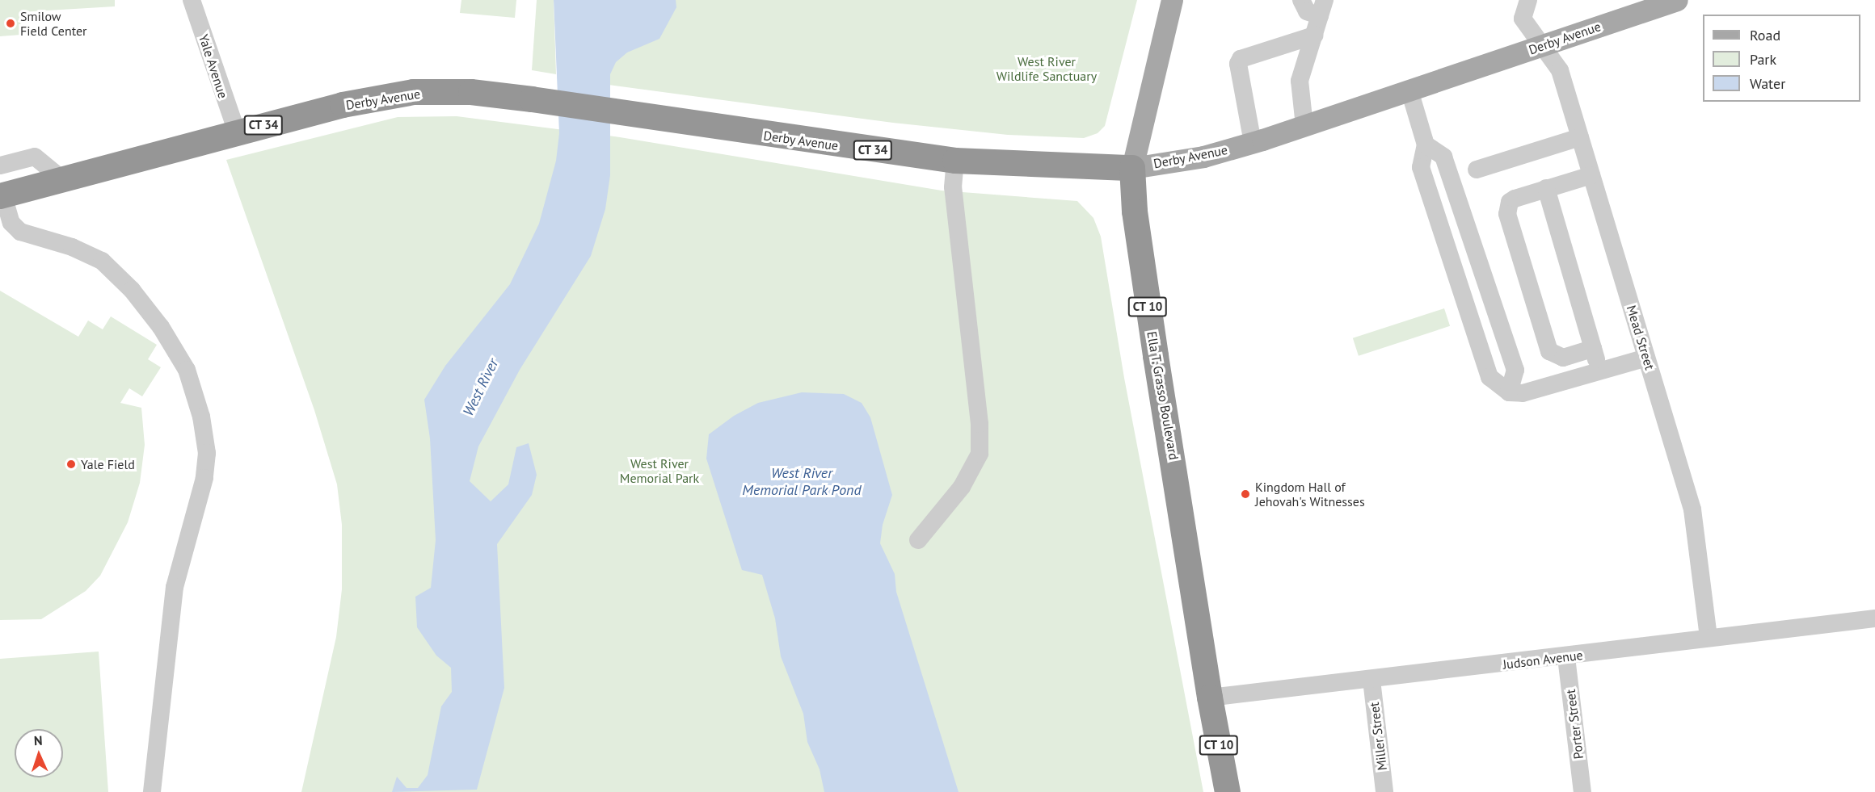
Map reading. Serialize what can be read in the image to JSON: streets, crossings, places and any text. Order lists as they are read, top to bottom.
{
  "streets": {
    "highway": [
      "Derby Avenue",
      "CT 34",
      "CT 10",
      "Ella T. Grasso Boulevard"
    ],
    "street": [
      "Yale Avenue",
      "Mead Street",
      "Judson Avenue",
      "Porter Street",
      "Miller Street"
    ]
  },
  "crossings": [
    ["Derby Avenue", "Yale Avenue"],
    ["Derby Avenue", "Mead Street"],
    ["Derby Avenue", "Ella T. Grasso Boulevard"],
    ["Mead Street", "Judson Avenue"],
    ["Ella T. Grasso Boulevard", "Judson Avenue"],
    ["Judson Avenue", "Porter Street"],
    ["Judson Avenue", "Miller Street"]
  ],
  "water": ["West River", "West River Memorial Park Pond"],
  "parks": ["West River Wildlife Sanctuary", "West River Memorial Park"],
  "places": ["Smilow Field Center", "Yale Field", "Kingdom Hall of Jehovah's Witnesses"],
  "legend": ["Road", "Park", "Water"],
  "north": "top"
}
